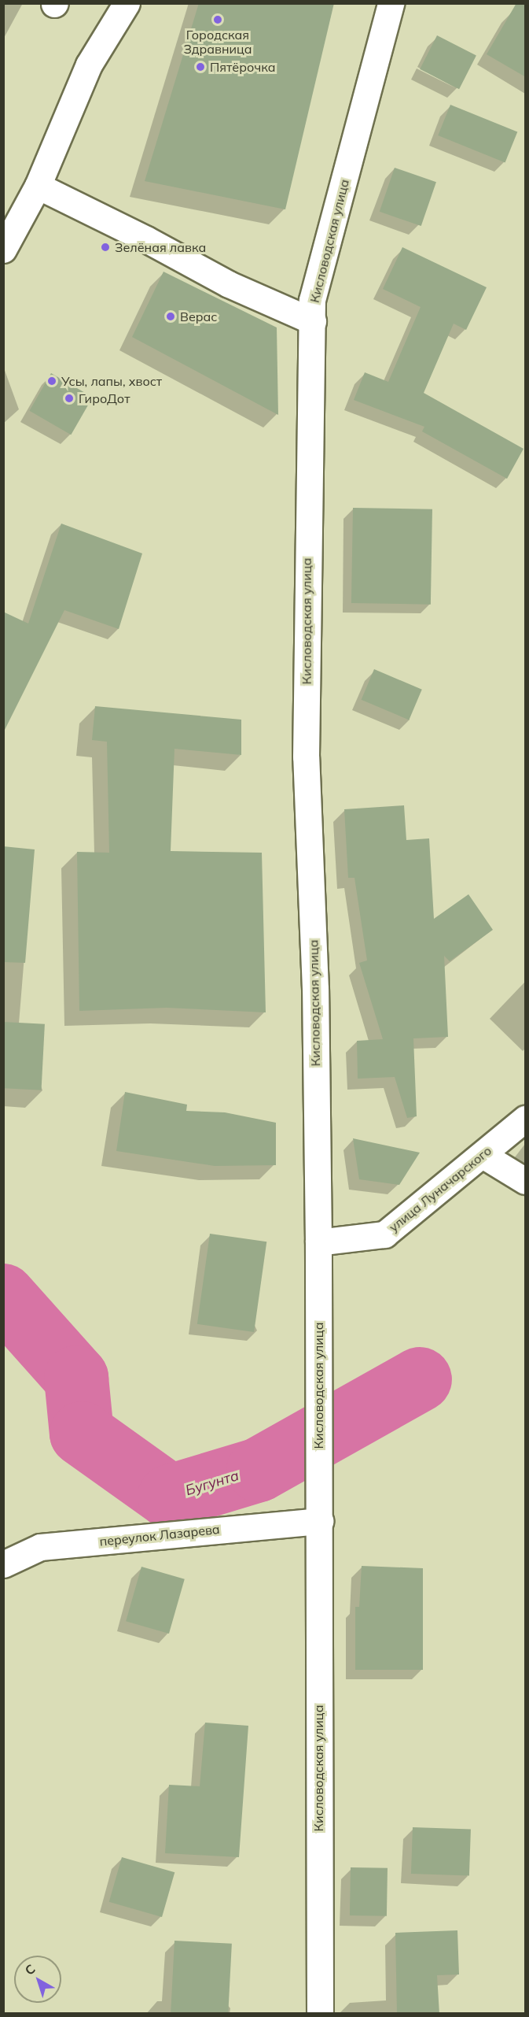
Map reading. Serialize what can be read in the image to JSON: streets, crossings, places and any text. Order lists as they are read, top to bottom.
{
  "streets": {
    "street": ["Кисловодская улица", "улица Луначарского", "переулок Лазарева"]
  },
  "crossings": [
    ["Кисловодская улица", "улица Луначарского"],
    ["Кисловодская улица", "переулок Лазарева"]
  ],
  "water": ["Бугунта"],
  "places": [
    "Городская Здравница",
    "Пятёрочка",
    "Зелёная лавка",
    "Верас",
    "Усы, лапы, хвост",
    "ГироДот"
  ],
  "north": "top left"
}
